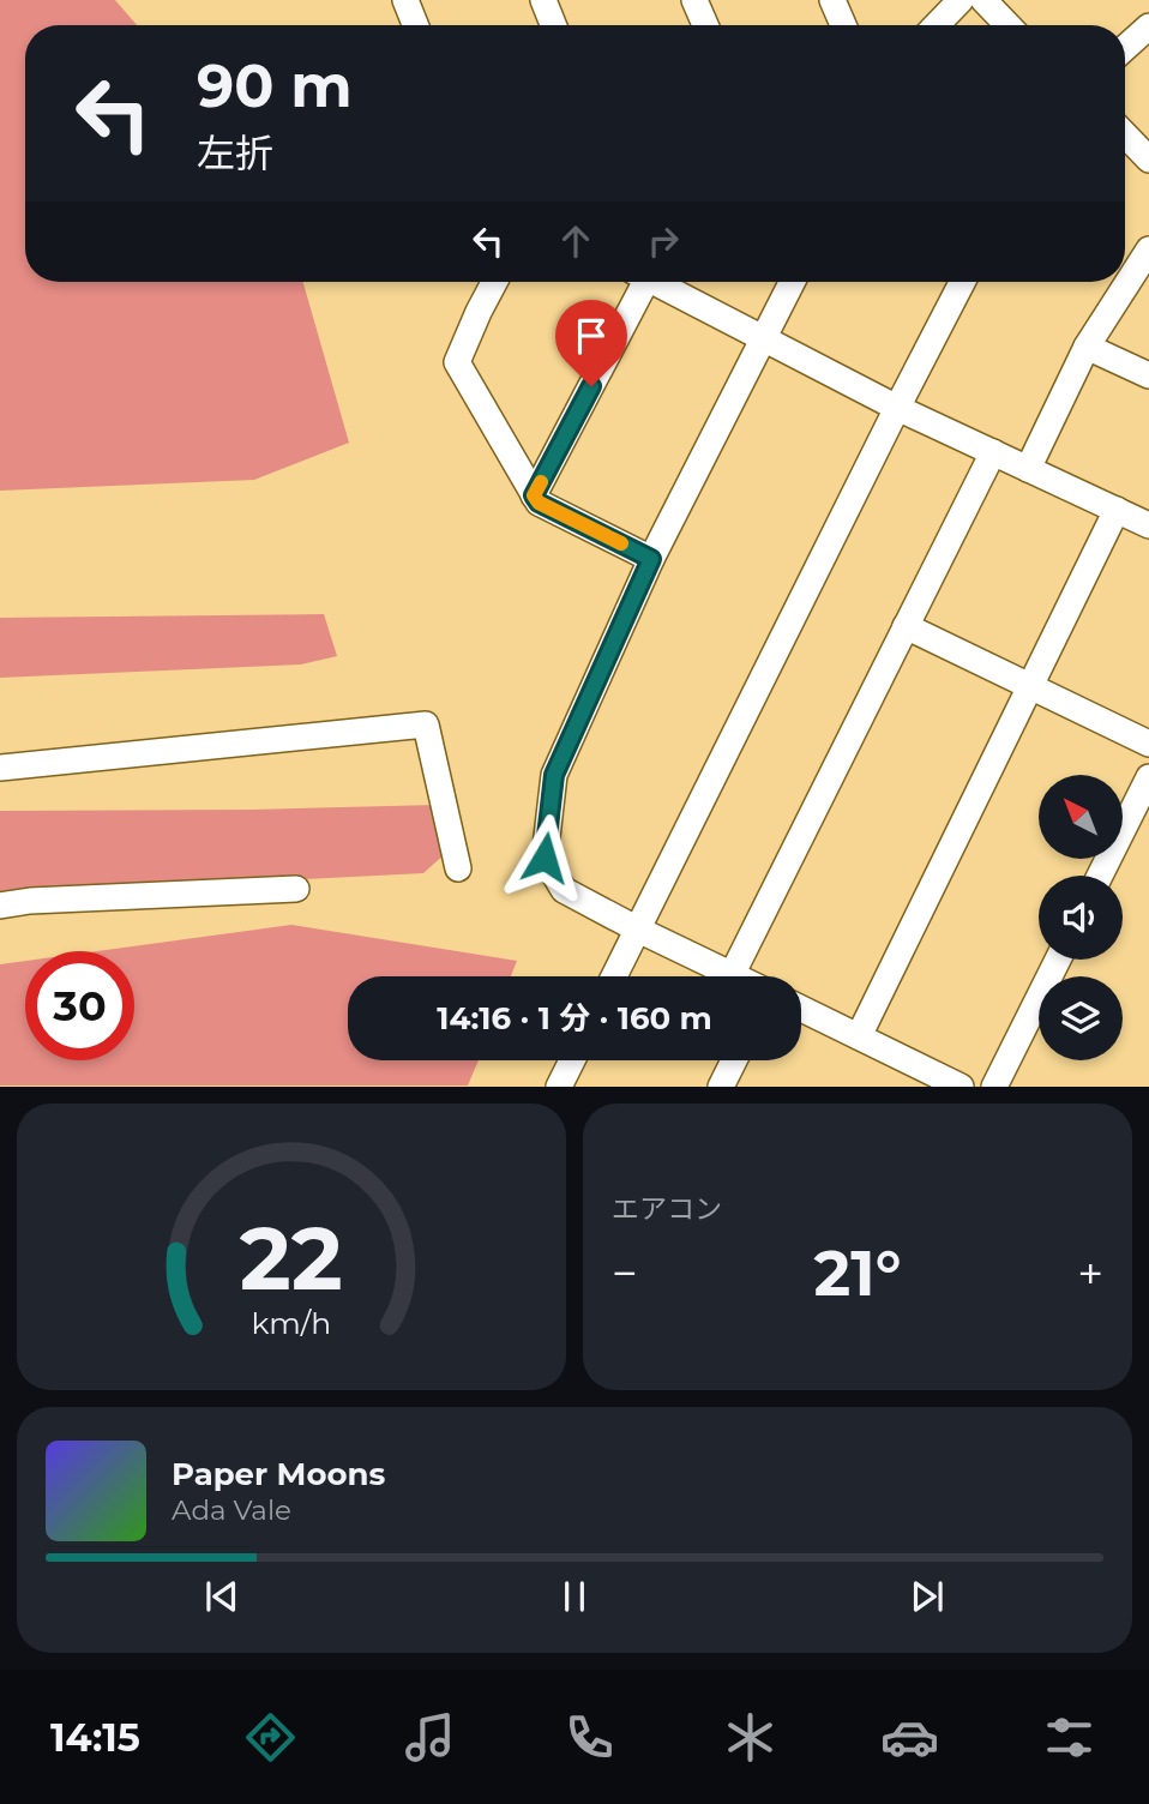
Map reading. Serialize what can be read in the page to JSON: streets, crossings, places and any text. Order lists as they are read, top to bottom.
{
  "north": "top left",
  "page": {
    "turn": ["90 m", "左折"],
    "limit": "30",
    "trip": "14:16 · 1 分 · 160 m",
    "tile": "エアコン",
    "heat": ["−", "21°", "+"],
    "song": ["Paper Moons", "Ada Vale"],
    "tabs": "14:15",
    "gauge": ["22", "km/h"]
  }
}
